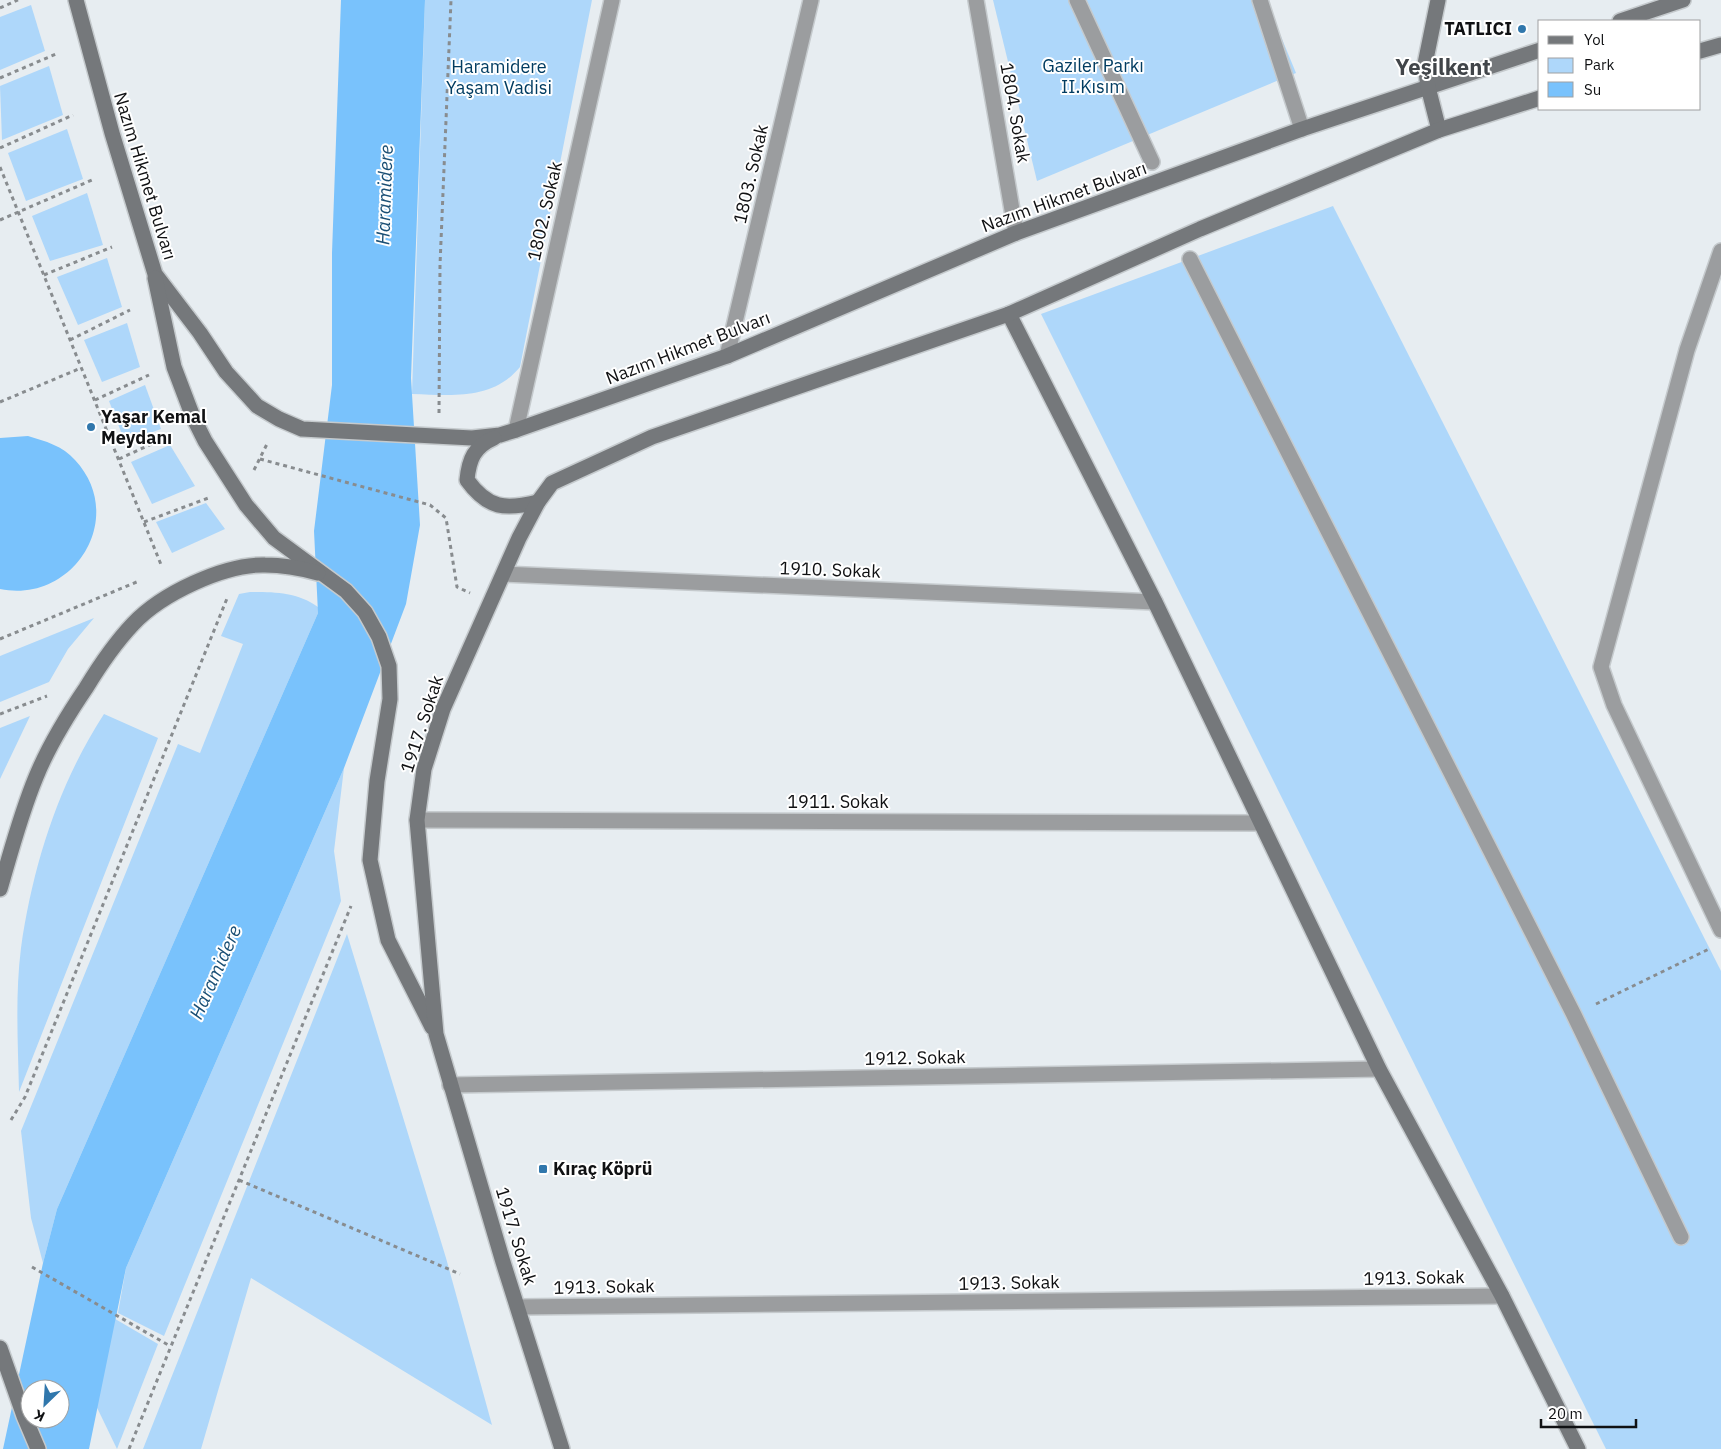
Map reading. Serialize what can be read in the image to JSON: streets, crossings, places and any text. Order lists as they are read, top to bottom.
{
  "streets": {
    "main road": ["Nazım Hikmet Bulvarı", "1917. Sokak"],
    "street": [
      "1804. Sokak",
      "1803. Sokak",
      "1802. Sokak",
      "1910. Sokak",
      "1911. Sokak",
      "1912. Sokak",
      "1913. Sokak"
    ]
  },
  "crossings": [
    ["1804. Sokak", "Nazım Hikmet Bulvarı"],
    ["1803. Sokak", "Nazım Hikmet Bulvarı"],
    ["Nazım Hikmet Bulvarı", "1802. Sokak"],
    ["Nazım Hikmet Bulvarı", "1917. Sokak"],
    ["1910. Sokak", "1917. Sokak"],
    ["1917. Sokak", "1911. Sokak"],
    ["1917. Sokak", "1912. Sokak"],
    ["1917. Sokak", "1913. Sokak"]
  ],
  "districts": ["Yeşilkent"],
  "water": ["Haramidere"],
  "parks": ["Gaziler Parkı II.Kısım", "Haramidere Yaşam Vadisi"],
  "places": {
    "other": ["TATLICI", "Yaşar Kemal Meydanı"],
    "transit": ["Kıraç Köprü"]
  },
  "legend": ["Yol", "Park", "Su"],
  "scale_bar": "20 m",
  "north": "bottom left"
}
